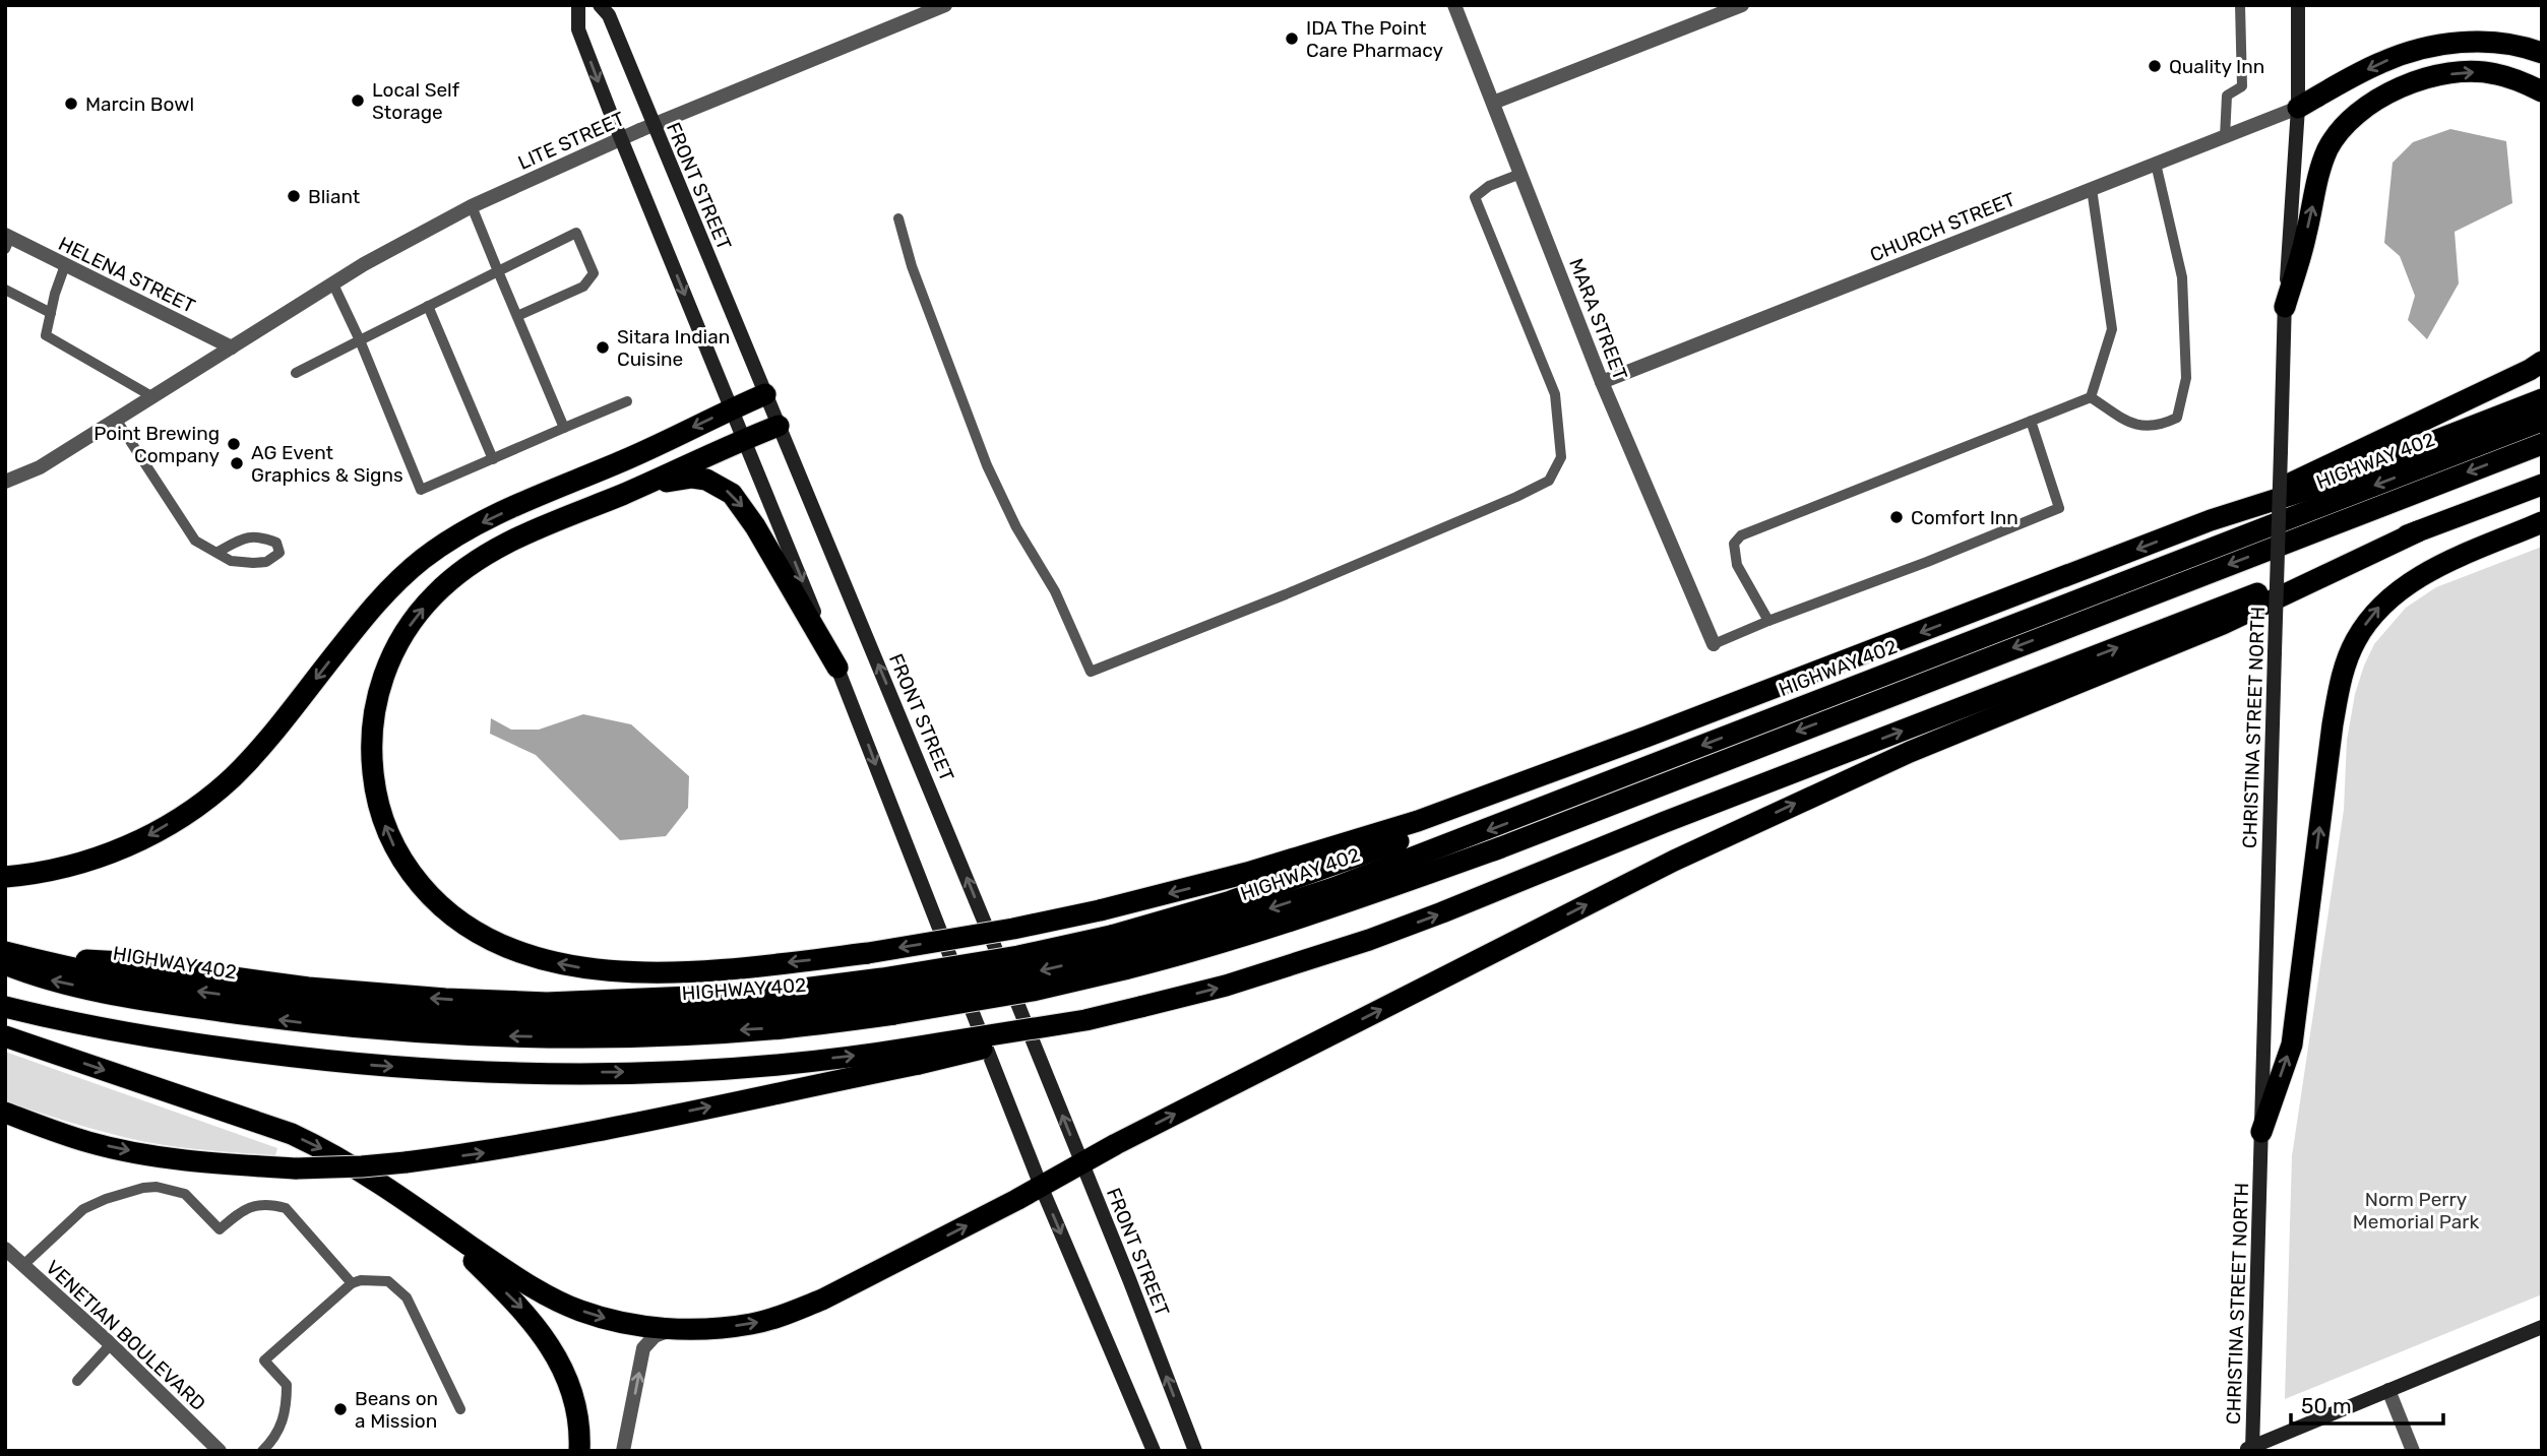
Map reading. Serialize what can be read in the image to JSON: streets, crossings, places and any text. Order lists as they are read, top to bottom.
{
  "streets": {
    "highway": ["HIGHWAY 402"],
    "main road": ["FRONT STREET", "CHRISTINA STREET NORTH"],
    "street": [
      "LITE STREET",
      "CHURCH STREET",
      "HELENA STREET",
      "MARA STREET",
      "VENETIAN BOULEVARD"
    ]
  },
  "crossings": [
    ["LITE STREET", "FRONT STREET"],
    ["LITE STREET", "HELENA STREET"],
    ["CHURCH STREET", "MARA STREET"],
    ["CHURCH STREET", "CHRISTINA STREET NORTH"]
  ],
  "parks": ["Norm Perry Memorial Park"],
  "places": [
    "IDA The Point Care Pharmacy",
    "Quality Inn",
    "Local Self Storage",
    "Marcin Bowl",
    "Bliant",
    "Sitara Indian Cuisine",
    "Point Brewing Company",
    "AG Event Graphics & Signs",
    "Comfort Inn",
    "Beans on a Mission"
  ],
  "scale_bar": "50 m"
}
